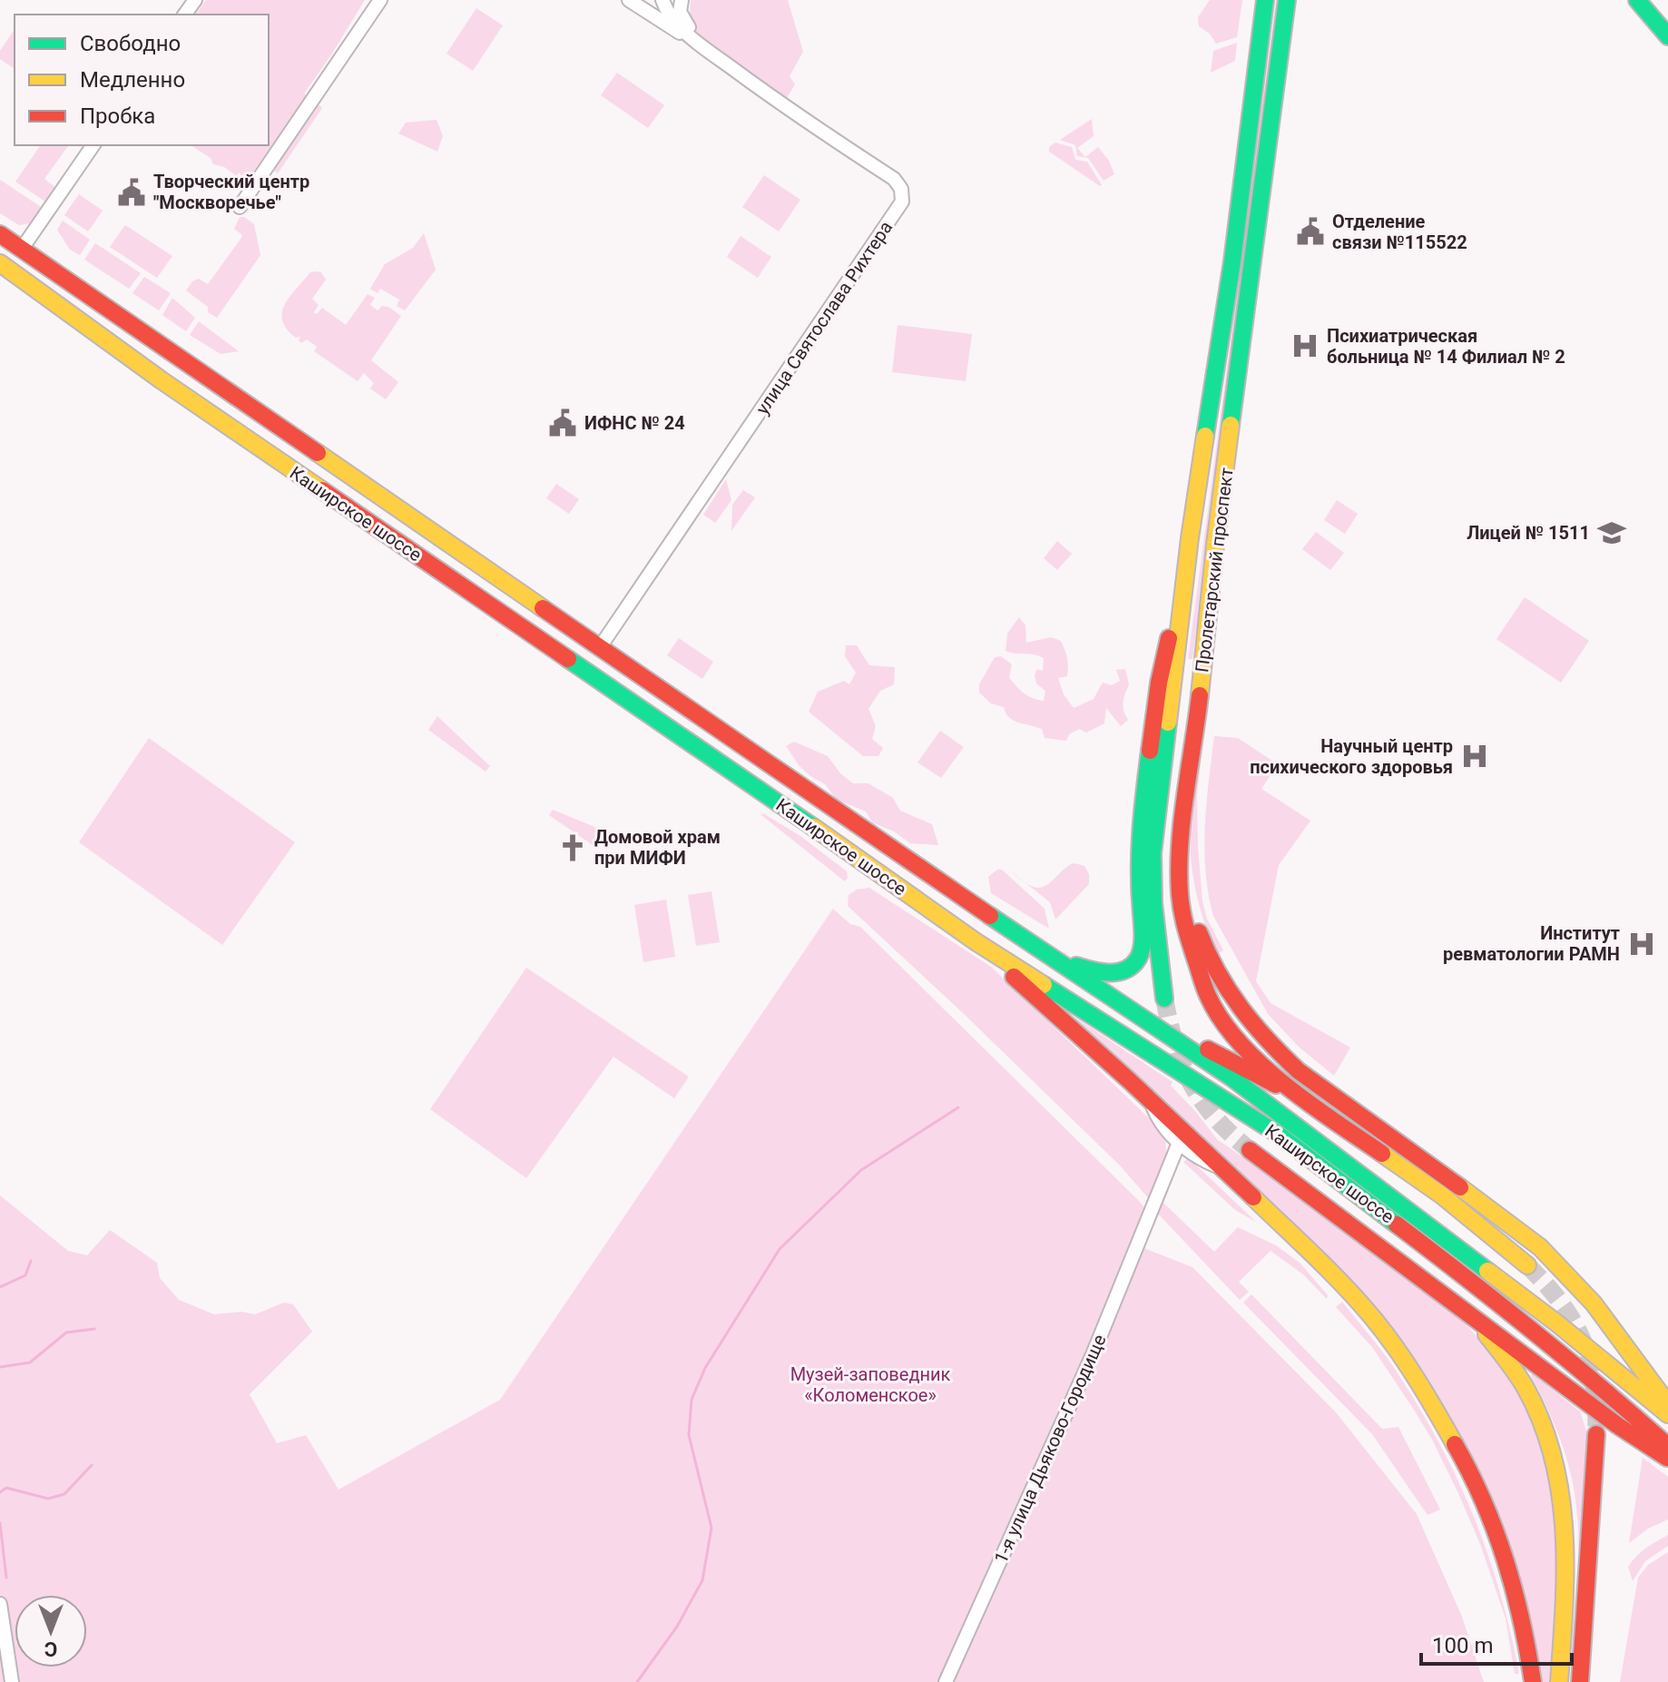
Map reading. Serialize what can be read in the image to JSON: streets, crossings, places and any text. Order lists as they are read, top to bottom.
{
  "streets": {
    "main road": ["Каширское шоссе", "Пролетарский проспект"],
    "street": ["улица Святослава Рихтера", "1-я улица Дьяково-Городище"]
  },
  "crossings": [
    ["улица Святослава Рихтера", "Каширское шоссе"]
  ],
  "parks": ["Музей-заповедник «Коломенское»"],
  "places": {
    "public building": ["Творческий центр \"Москворечье\"", "Отделение связи №115522", "ИФНС № 24"],
    "hospital": ["Психиатрическая больница № 14 Филиал № 2", "Научный центр психического здоровья", "Институт ревматологии РАМН"],
    "school or university": ["Лицей № 1511"],
    "church": ["Домовой храм при МИФИ"]
  },
  "legend": ["Свободно", "Медленно", "Пробка"],
  "scale_bar": "100 m",
  "north": "bottom"
}
